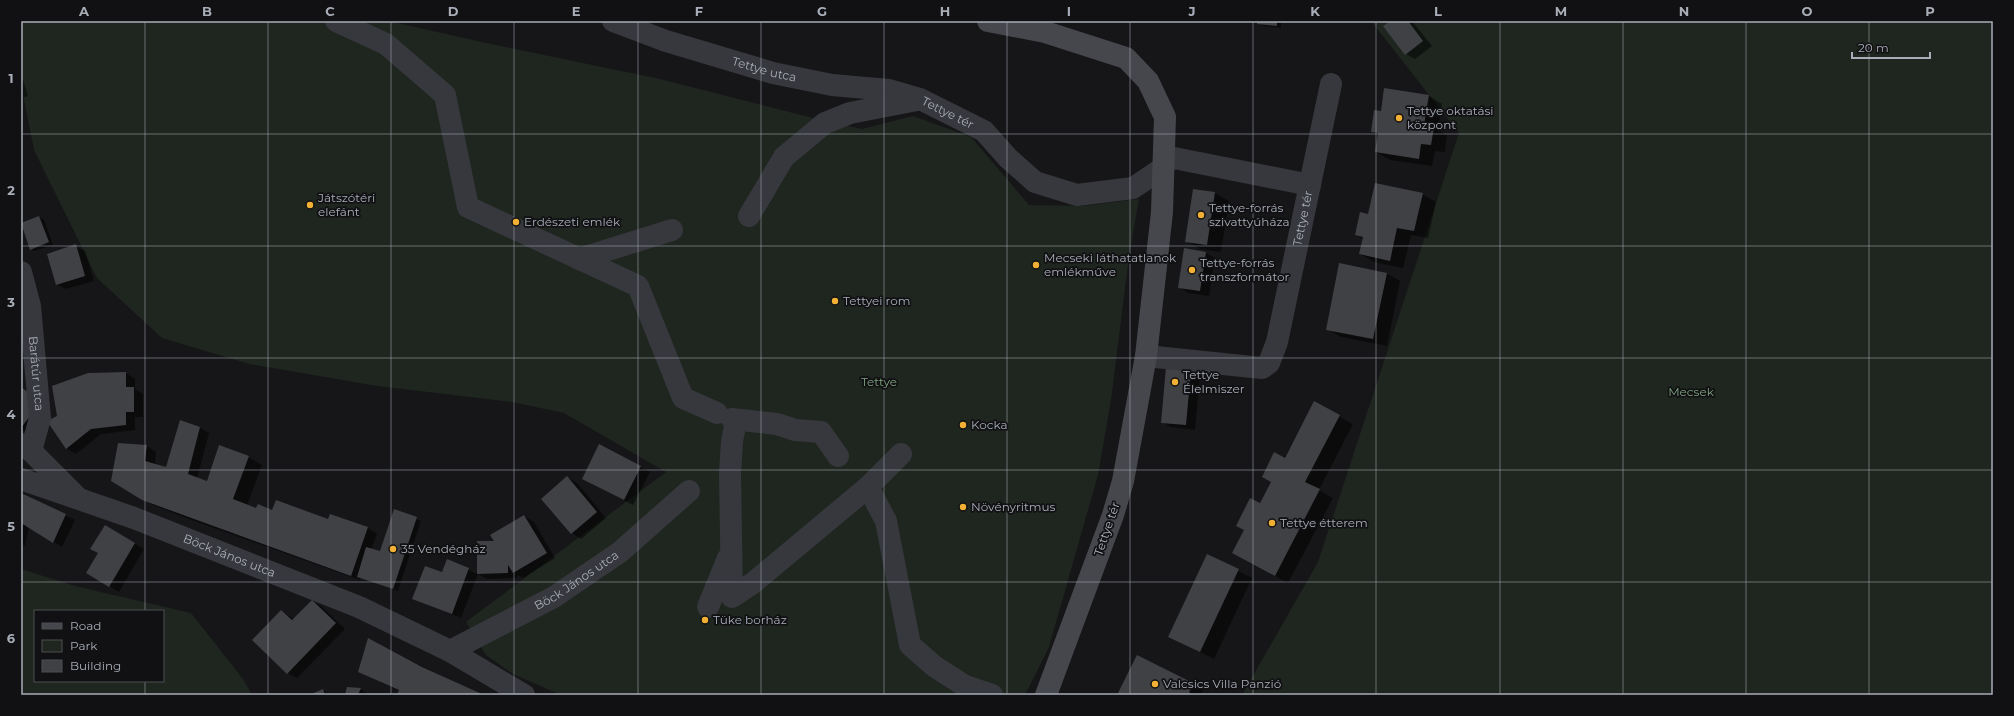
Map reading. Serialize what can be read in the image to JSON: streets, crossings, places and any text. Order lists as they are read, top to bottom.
{
  "streets": {
    "street": [
      "Tettye utca",
      "Tettye tér",
      "Barátúr utca",
      "Böck János utca"
    ]
  },
  "crossings": [
    ["Tettye utca", "Tettye tér"],
    ["Barátúr utca", "Böck János utca"]
  ],
  "parks": ["Tettye", "Mecsek"],
  "places": [
    "Tettye oktatási központ",
    "Játszótéri elefánt",
    "Tettye-forrás szivattyúháza",
    "Erdészeti emlék",
    "Mecseki láthatatlanok emlékműve",
    "Tettye-forrás transzformátor",
    "Tettyei rom",
    "Tettye Élelmiszer",
    "Kocka",
    "Növényritmus",
    "Tettye étterem",
    "35 Vendégház",
    "Tüke borház",
    "Valcsics Villa Panzió"
  ],
  "legend": ["Road", "Park", "Building"],
  "scale_bar": "20 m",
  "grid": {
    "columns": [
      "A",
      "B",
      "C",
      "D",
      "E",
      "F",
      "G",
      "H",
      "I",
      "J",
      "K",
      "L",
      "M",
      "N",
      "O",
      "P"
    ],
    "rows": [
      "1",
      "2",
      "3",
      "4",
      "5",
      "6"
    ]
  }
}
